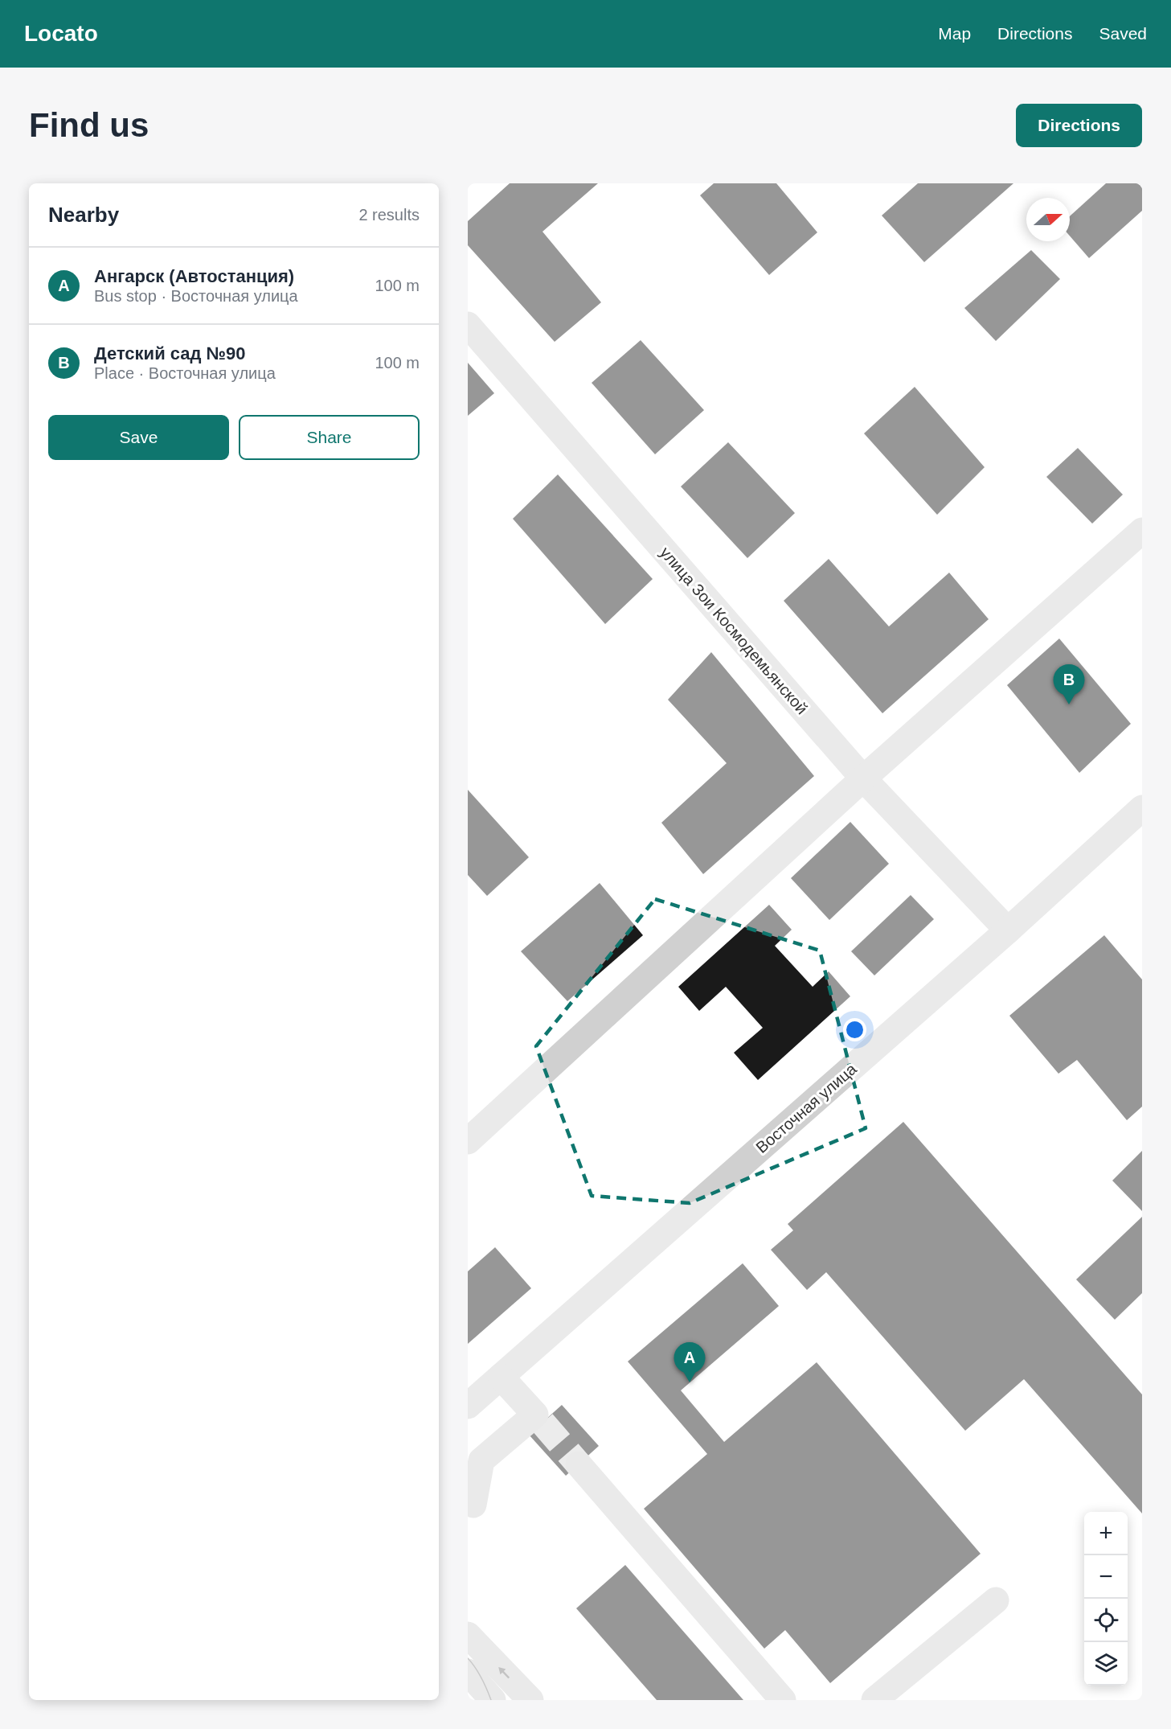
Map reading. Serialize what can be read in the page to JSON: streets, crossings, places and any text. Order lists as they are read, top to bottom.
{
  "streets": {
    "street": ["улица Зои Космодемьянской", "Восточная улица"]
  },
  "crossings": [
    ["улица Зои Космодемьянской", "Восточная улица"]
  ],
  "north": "right",
  "page": {
    "header": "Locato",
    "nav": ["Map", "Directions", "Saved"],
    "buttons": [
      "Directions",
      ["Save", "Share"]
    ],
    "title": "Find us",
    "heading": ["Nearby", "2 results"],
    "list": [
      {
        "mark": "A",
        "name": "Ангарск (Автостанция)",
        "note": "Bus stop · Восточная улица",
        "value": "100 m"
      },
      {
        "mark": "B",
        "name": "Детский сад №90",
        "note": "Place · Восточная улица",
        "value": "100 m"
      }
    ],
    "pins": ["B", "A"],
    "map_buttons": ["+", "−"]
  }
}
